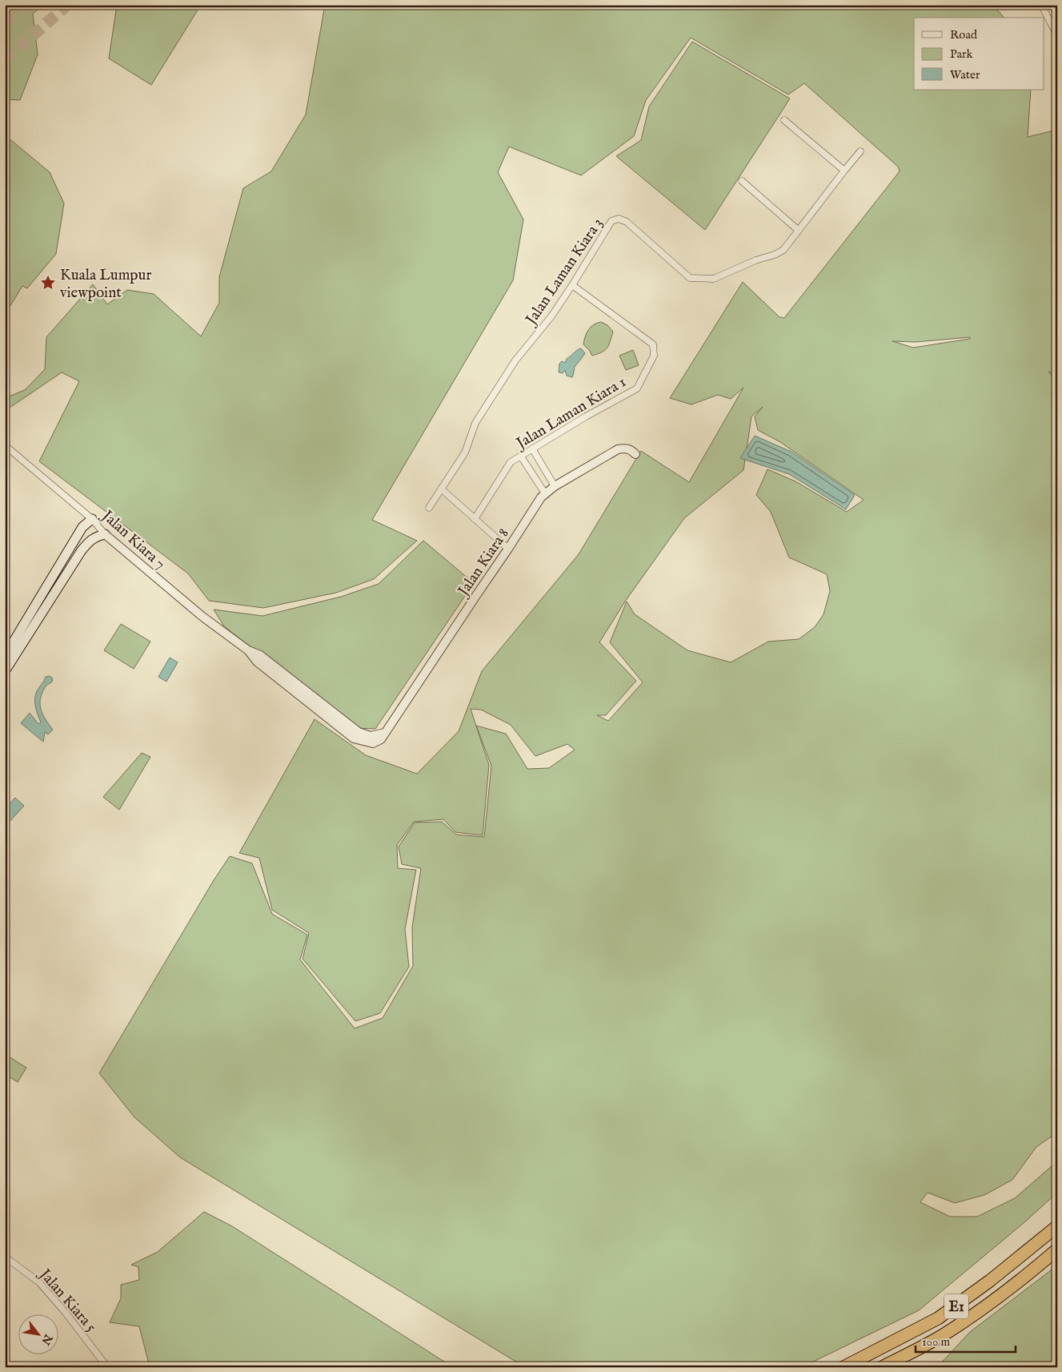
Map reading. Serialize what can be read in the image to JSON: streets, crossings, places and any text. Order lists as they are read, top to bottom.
{
  "streets": {
    "highway": ["E1"],
    "street": [
      "Jalan Laman Kiara 3",
      "Jalan Laman Kiara 1",
      "Jalan Kiara 7",
      "Jalan Kiara 8",
      "Jalan Kiara 5"
    ]
  },
  "crossings": [
    ["Jalan Laman Kiara 3", "Jalan Laman Kiara 1"],
    ["Jalan Kiara 7", "Jalan Kiara 8"]
  ],
  "places": {
    "place": ["Kuala Lumpur viewpoint"]
  },
  "legend": ["Road", "Park", "Water"],
  "scale_bar": "100 m",
  "north": "bottom right"
}
